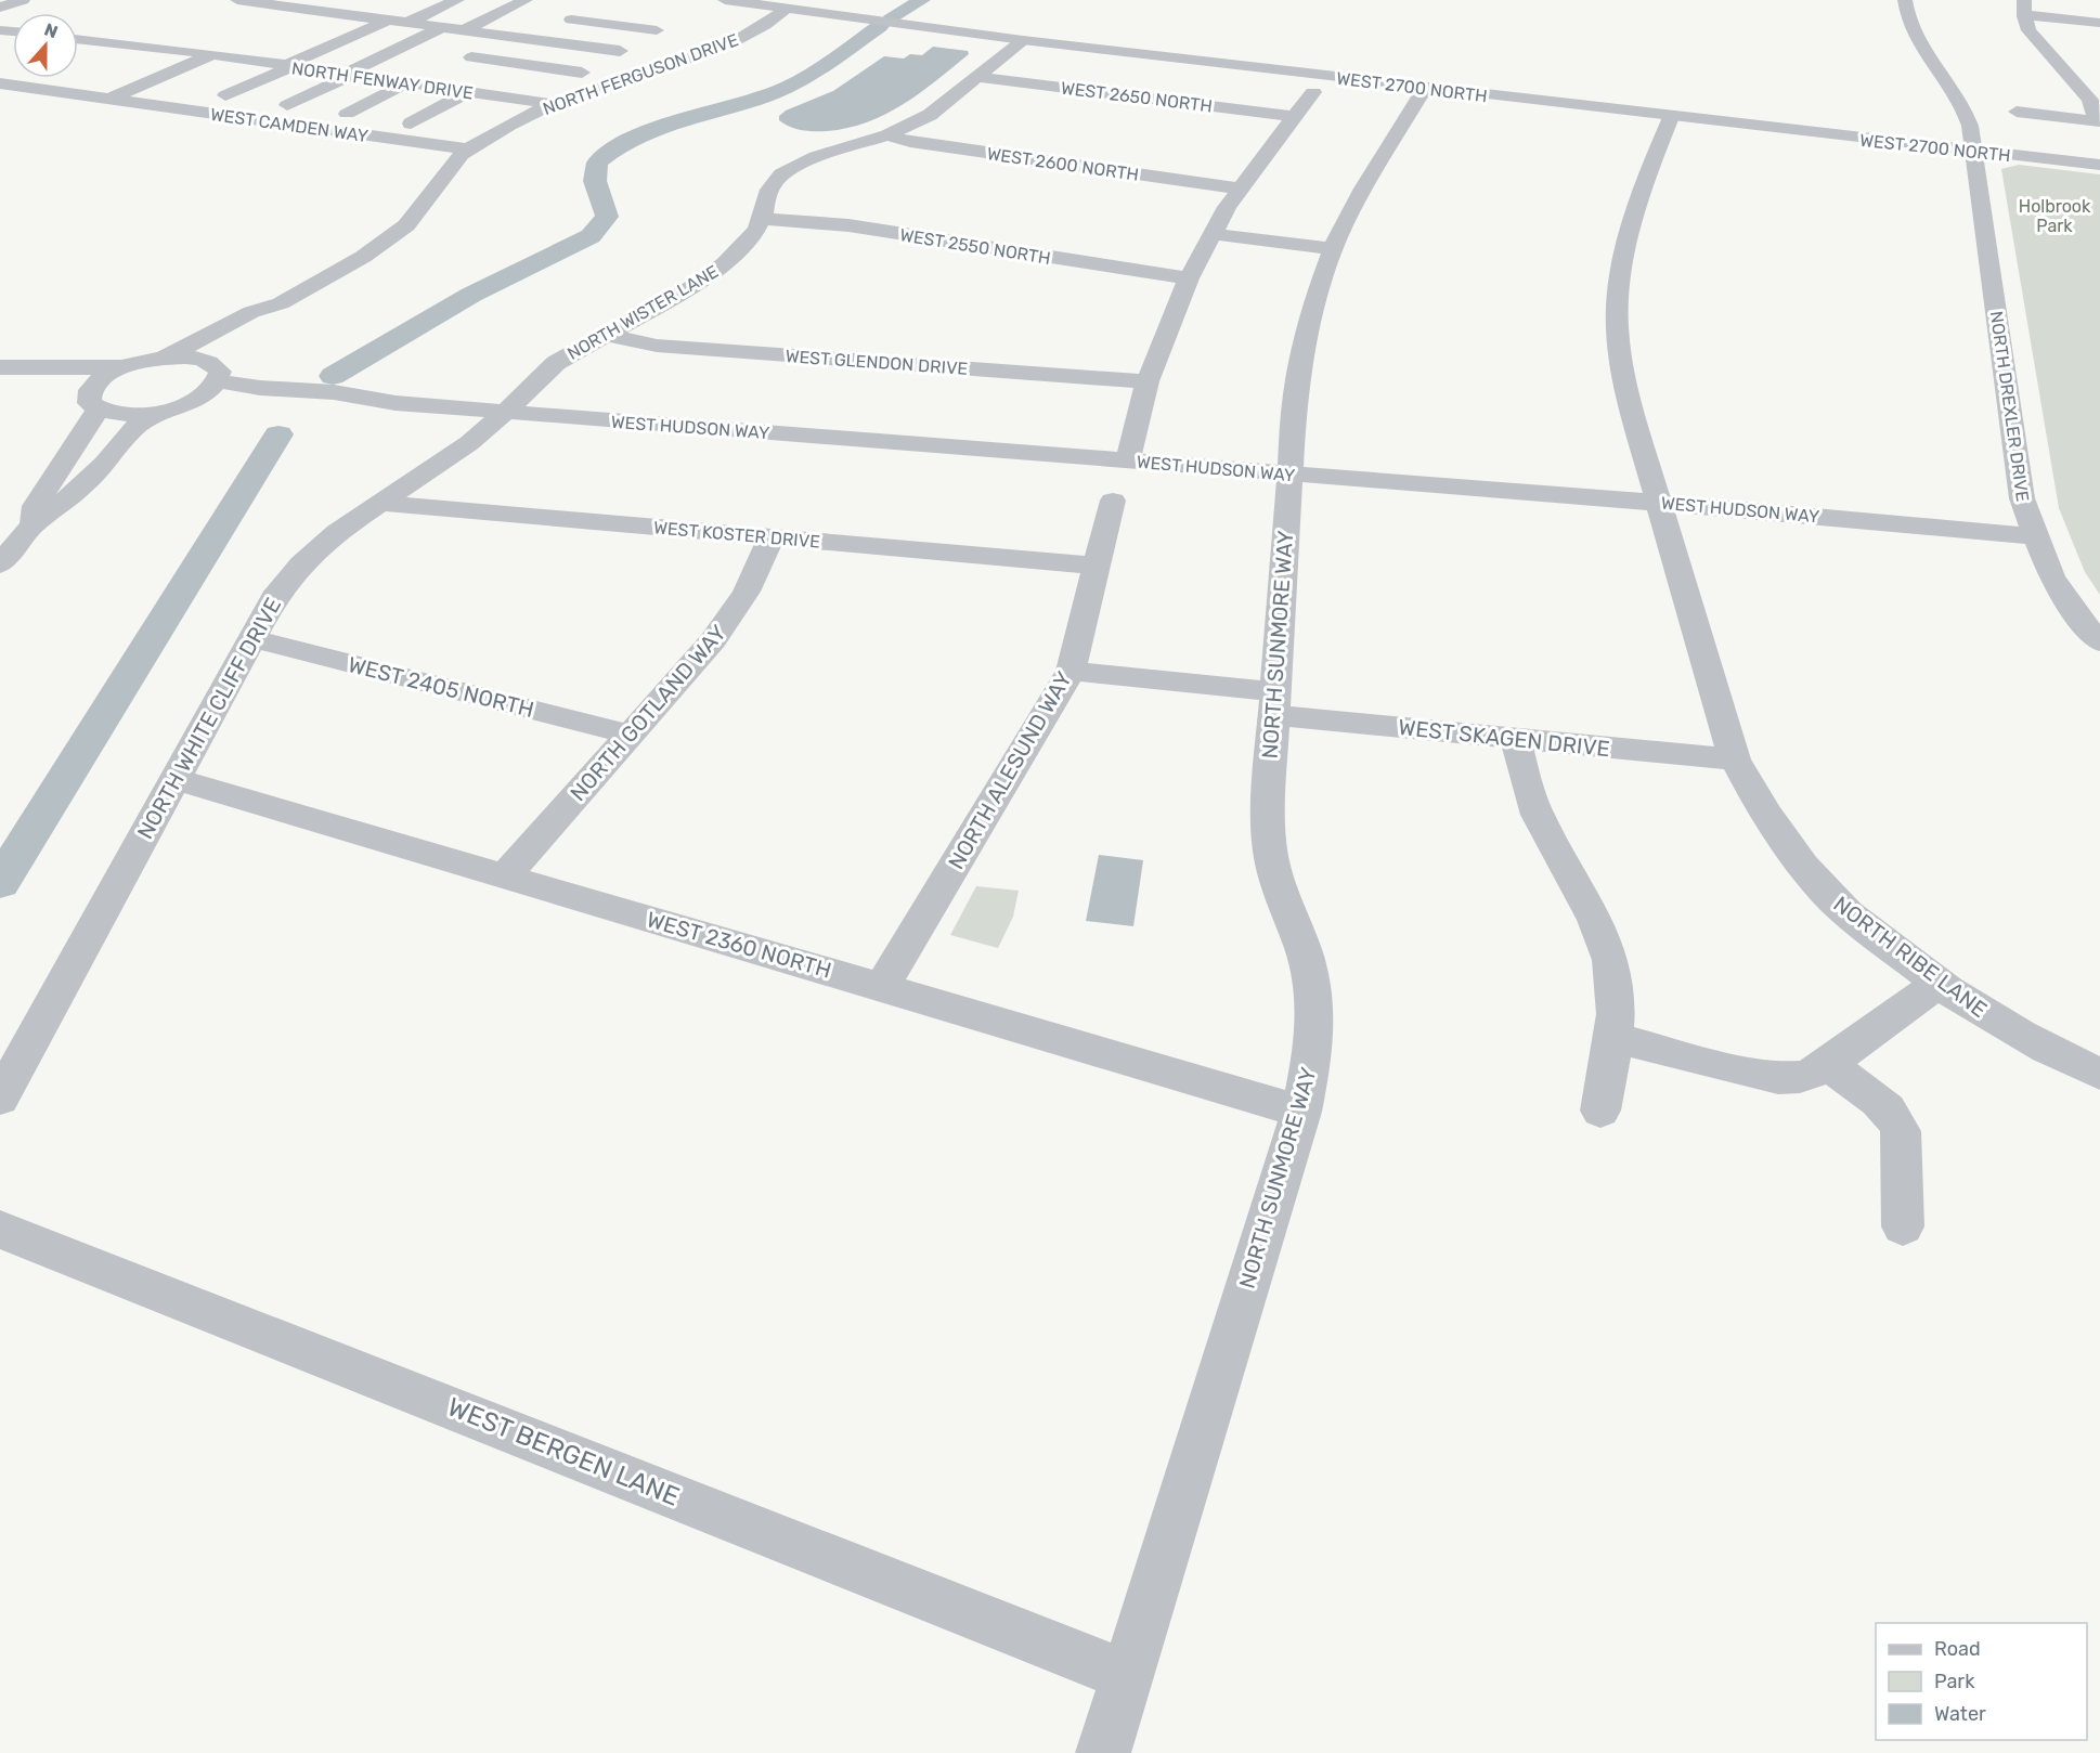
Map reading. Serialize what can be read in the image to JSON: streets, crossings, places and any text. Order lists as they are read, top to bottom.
{
  "streets": {
    "street": [
      "NORTH FERGUSON DRIVE",
      "NORTH FENWAY DRIVE",
      "WEST 2700 NORTH",
      "WEST 2650 NORTH",
      "WEST CAMDEN WAY",
      "WEST 2600 NORTH",
      "WEST 2550 NORTH",
      "NORTH WISTER LANE",
      "WEST GLENDON DRIVE",
      "NORTH DREXLER DRIVE",
      "WEST HUDSON WAY",
      "WEST KOSTER DRIVE",
      "NORTH SUNMORE WAY",
      "WEST 2405 NORTH",
      "NORTH GOTLAND WAY",
      "NORTH WHITE CLIFF DRIVE",
      "WEST SKAGEN DRIVE",
      "NORTH ALESUND WAY",
      "WEST 2360 NORTH",
      "NORTH RIBE LANE",
      "WEST BERGEN LANE"
    ]
  },
  "crossings": [
    ["NORTH FERGUSON DRIVE", "NORTH FENWAY DRIVE"],
    ["NORTH FERGUSON DRIVE", "WEST 2700 NORTH"],
    ["NORTH FERGUSON DRIVE", "WEST CAMDEN WAY"],
    ["NORTH FERGUSON DRIVE", "WEST HUDSON WAY"],
    ["WEST 2700 NORTH", "NORTH WISTER LANE"],
    ["WEST 2700 NORTH", "NORTH DREXLER DRIVE"],
    ["WEST 2700 NORTH", "NORTH SUNMORE WAY"],
    ["WEST 2700 NORTH", "NORTH RIBE LANE"],
    ["WEST 2650 NORTH", "NORTH WISTER LANE"],
    ["WEST 2600 NORTH", "NORTH WISTER LANE"],
    ["WEST 2550 NORTH", "NORTH WISTER LANE"],
    ["NORTH WISTER LANE", "WEST GLENDON DRIVE"],
    ["NORTH WISTER LANE", "WEST HUDSON WAY"],
    ["NORTH WISTER LANE", "NORTH WHITE CLIFF DRIVE"],
    ["NORTH DREXLER DRIVE", "WEST HUDSON WAY"],
    ["WEST HUDSON WAY", "NORTH SUNMORE WAY"],
    ["WEST HUDSON WAY", "NORTH WHITE CLIFF DRIVE"],
    ["WEST HUDSON WAY", "NORTH RIBE LANE"],
    ["WEST KOSTER DRIVE", "NORTH GOTLAND WAY"],
    ["WEST KOSTER DRIVE", "NORTH WHITE CLIFF DRIVE"],
    ["WEST KOSTER DRIVE", "NORTH ALESUND WAY"],
    ["NORTH SUNMORE WAY", "WEST SKAGEN DRIVE"],
    ["NORTH SUNMORE WAY", "WEST 2360 NORTH"],
    ["NORTH SUNMORE WAY", "WEST BERGEN LANE"],
    ["WEST 2405 NORTH", "NORTH GOTLAND WAY"],
    ["WEST 2405 NORTH", "NORTH WHITE CLIFF DRIVE"],
    ["NORTH GOTLAND WAY", "WEST 2360 NORTH"],
    ["NORTH WHITE CLIFF DRIVE", "WEST 2360 NORTH"],
    ["WEST SKAGEN DRIVE", "NORTH ALESUND WAY"],
    ["WEST SKAGEN DRIVE", "NORTH RIBE LANE"],
    ["NORTH ALESUND WAY", "WEST 2360 NORTH"]
  ],
  "parks": ["Holbrook Park"],
  "legend": ["Road", "Park", "Water"],
  "north": "top"
}
